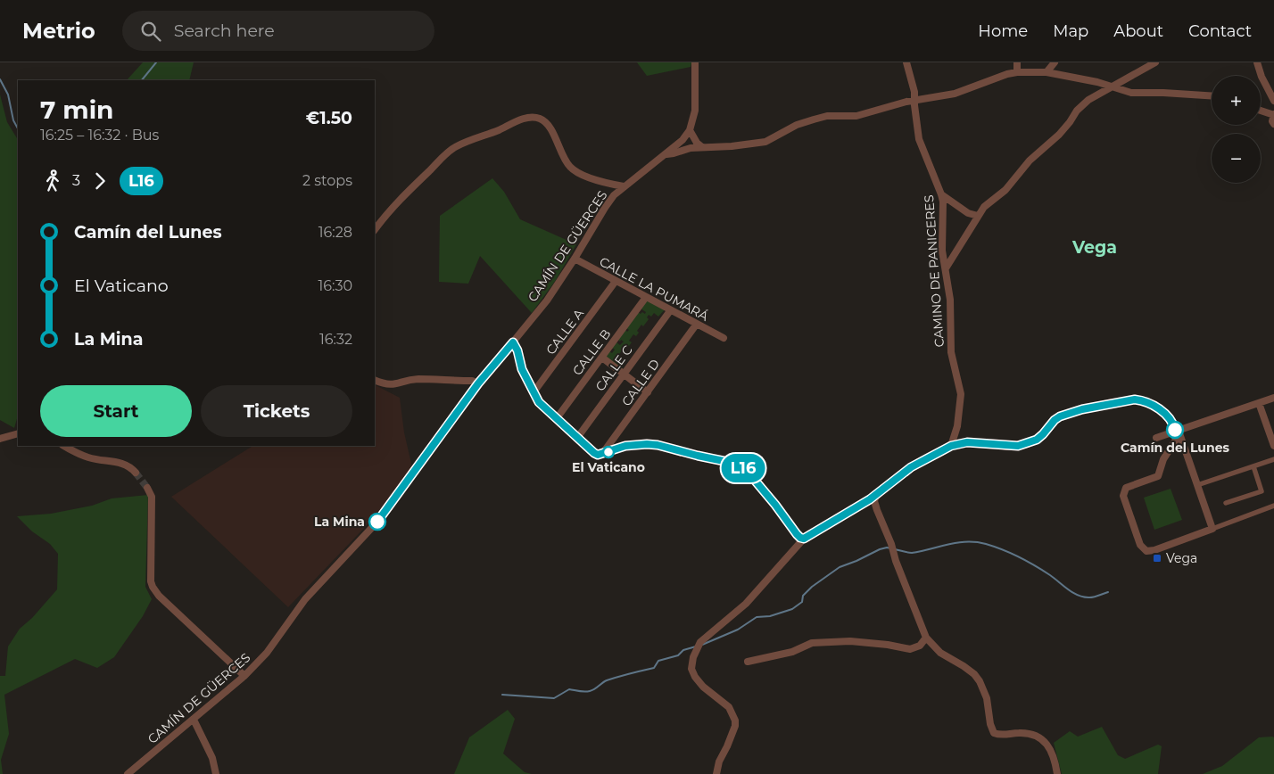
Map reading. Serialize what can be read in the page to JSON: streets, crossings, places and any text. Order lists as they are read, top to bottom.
{
  "streets": {
    "street": [
      "CAMÍN DE GÜERCES",
      "CAMINO DE PANICERES",
      "CALLE LA PUMARÁ",
      "CALLE A",
      "CALLE B",
      "CALLE C",
      "CALLE D"
    ]
  },
  "crossings": [
    ["CAMÍN DE GÜERCES", "CALLE LA PUMARÁ"],
    ["CALLE LA PUMARÁ", "CALLE D"]
  ],
  "districts": ["Vega"],
  "places": {
    "other": ["Camín del Lunes", "El Vaticano", "La Mina"],
    "transit": ["Vega"]
  },
  "lines": ["bus line L16"],
  "page": {
    "header": "Metrio",
    "search": "Search here",
    "nav": [
      "Home",
      "Map",
      "About",
      "Contact"
    ],
    "on_map": "L16",
    "map_buttons": ["+", "−"],
    "heading": ["7 min", "16:25 – 16:32 · Bus", "€1.50"],
    "legs": ["3", "L16", "2 stops"],
    "list": [
      {
        "name": "Camín del Lunes",
        "value": "16:28"
      },
      {
        "name": "El Vaticano",
        "value": "16:30"
      },
      {
        "name": "La Mina",
        "value": "16:32"
      }
    ],
    "buttons": ["Start", "Tickets"]
  }
}
